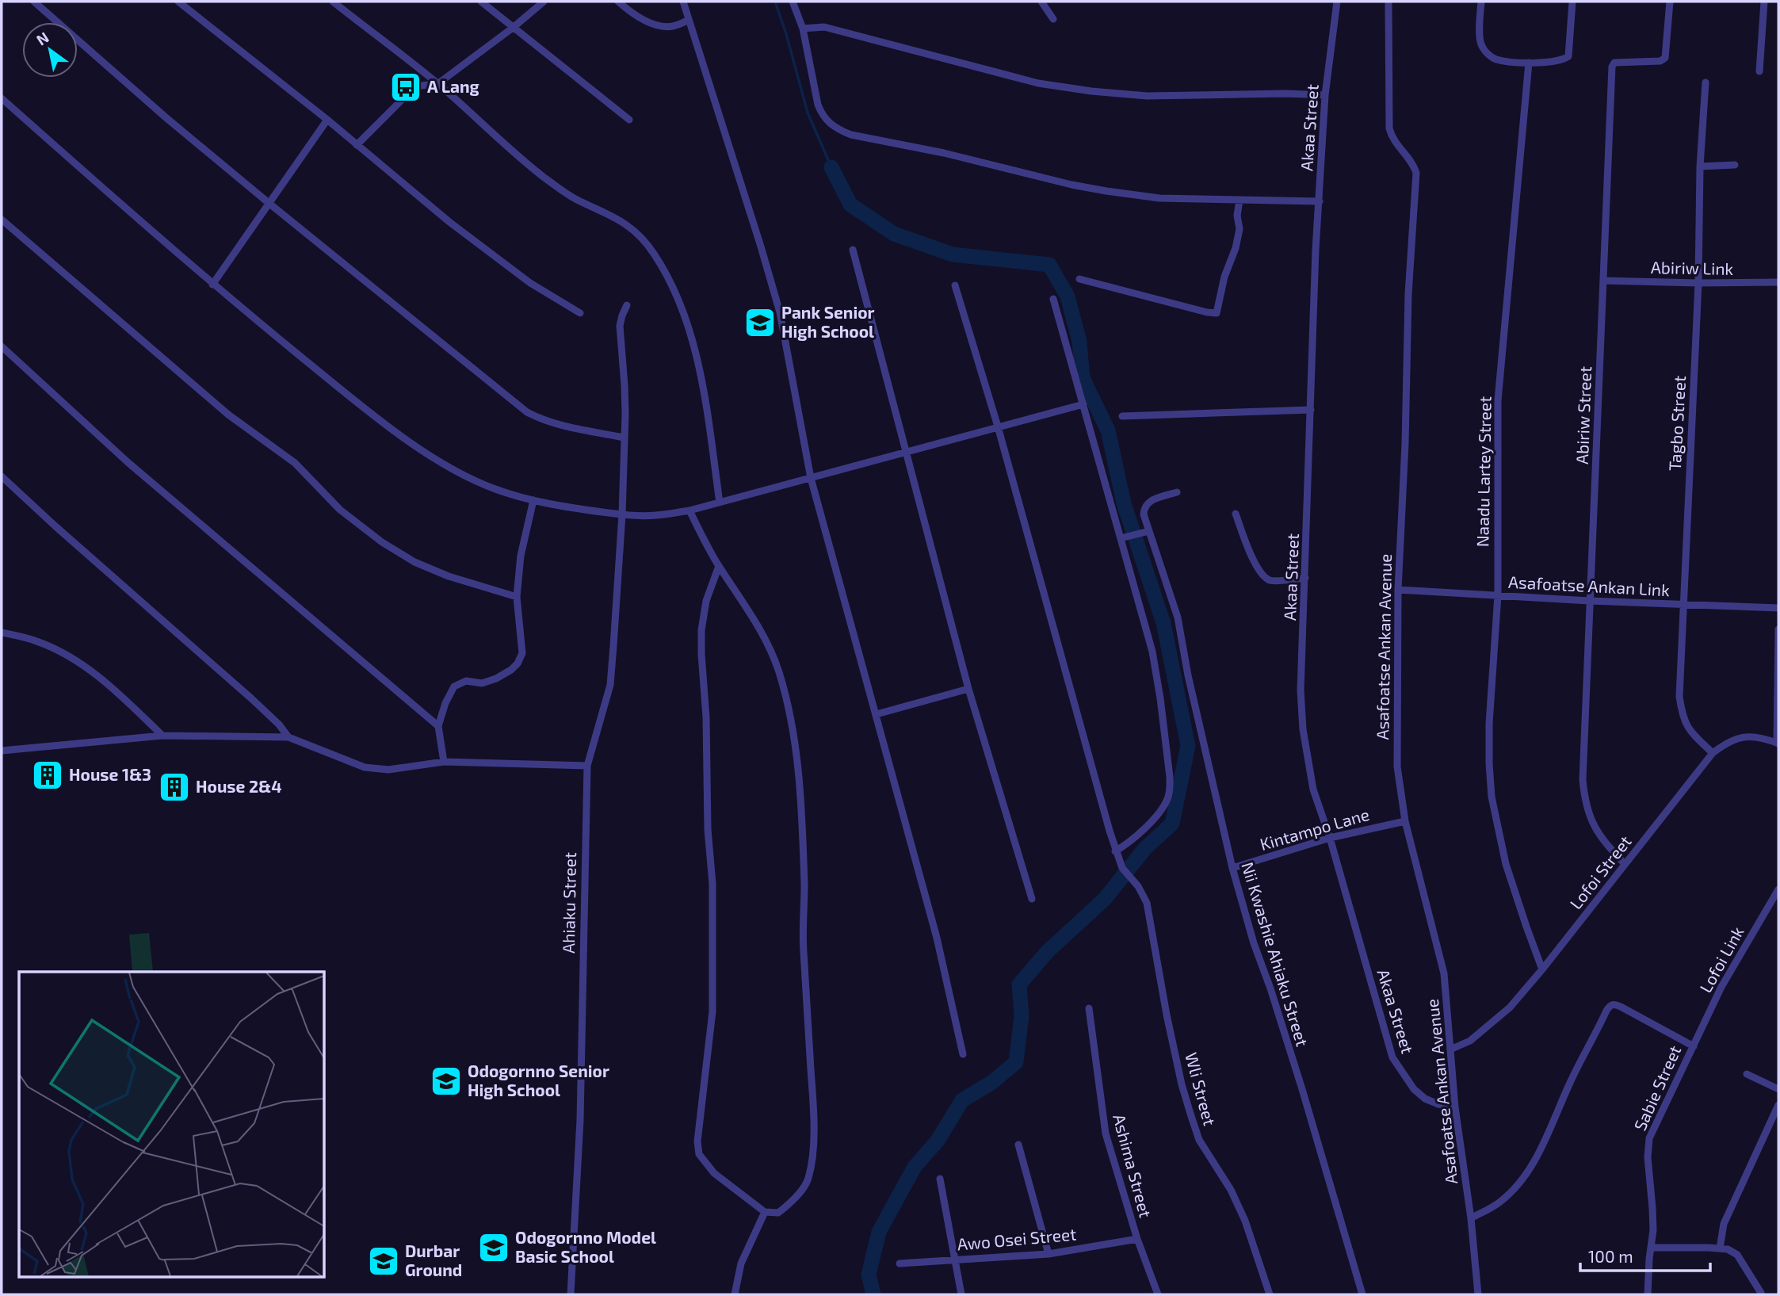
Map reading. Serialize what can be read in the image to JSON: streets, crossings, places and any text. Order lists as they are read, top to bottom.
{
  "streets": {
    "street": [
      "Akaa Street",
      "Abiriw Link",
      "Abiriw Street",
      "Tagbo Street",
      "Naadu Lartey Street",
      "Asafoatse Ankan Link",
      "Asafoatse Ankan Avenue",
      "Kintampo Lane",
      "Lofoi Street",
      "Ahiaku Street",
      "Nii Kwashie Ahiaku Street",
      "Lofoi Link",
      "Sabie Street",
      "Wli Street",
      "Ashima Street",
      "Awo Osei Street"
    ]
  },
  "crossings": [
    ["Akaa Street", "Asafoatse Ankan Avenue"],
    ["Akaa Street", "Kintampo Lane"],
    ["Abiriw Link", "Abiriw Street"],
    ["Abiriw Link", "Tagbo Street"],
    ["Abiriw Street", "Asafoatse Ankan Link"],
    ["Abiriw Street", "Lofoi Street"],
    ["Tagbo Street", "Asafoatse Ankan Link"],
    ["Tagbo Street", "Lofoi Street"],
    ["Naadu Lartey Street", "Asafoatse Ankan Link"],
    ["Naadu Lartey Street", "Lofoi Street"],
    ["Asafoatse Ankan Link", "Asafoatse Ankan Avenue"],
    ["Asafoatse Ankan Avenue", "Kintampo Lane"],
    ["Asafoatse Ankan Avenue", "Lofoi Street"],
    ["Asafoatse Ankan Avenue", "Sabie Street"],
    ["Kintampo Lane", "Nii Kwashie Ahiaku Street"],
    ["Lofoi Link", "Sabie Street"],
    ["Ashima Street", "Awo Osei Street"]
  ],
  "places": {
    "bus stop": ["A Lang"],
    "school or university": [
      "Pank Senior High School",
      "Odogornno Senior High School",
      "Odogornno Model Basic School",
      "Durbar Ground"
    ],
    "building": ["House 1&3", "House 2&4"]
  },
  "scale_bar": "100 m",
  "north": "top left"
}
